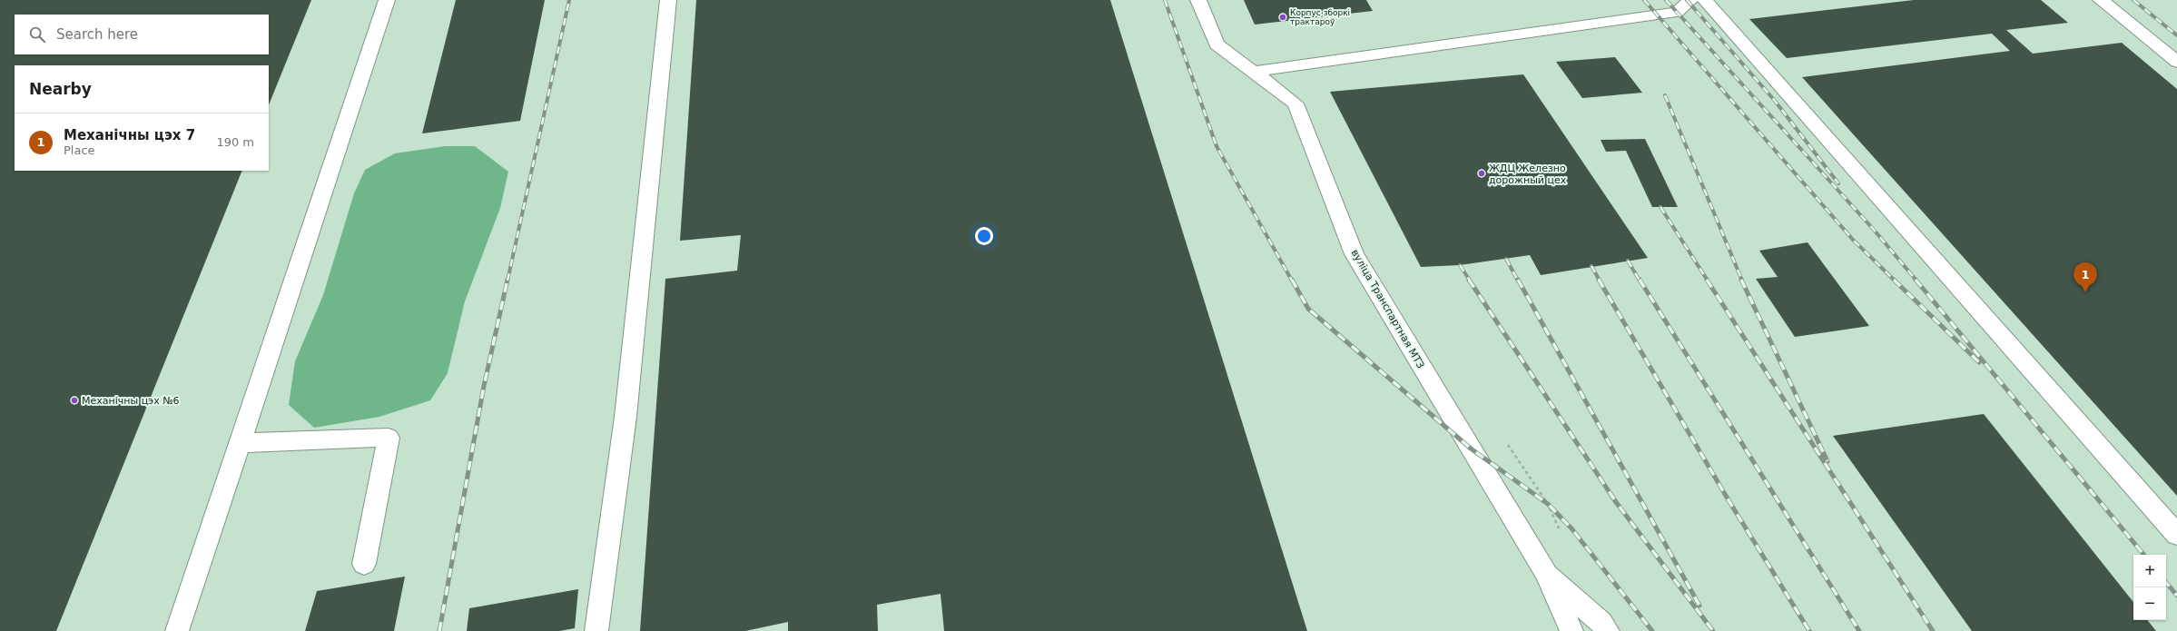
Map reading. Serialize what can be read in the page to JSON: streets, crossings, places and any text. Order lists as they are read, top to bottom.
{
  "streets": {
    "lane": ["вуліца Транспартная МТЗ"]
  },
  "places": ["Корпус зборкі трактароў", "ЖДЦ Железно дорожный цех", "Механічны цэх №6"],
  "page": {
    "search": "Search here",
    "heading": "Nearby",
    "list": [
      {
        "mark": "1",
        "name": "Механічны цэх 7",
        "note": "Place",
        "value": "190 m"
      }
    ],
    "pins": "1",
    "map_buttons": ["+", "−"]
  }
}
